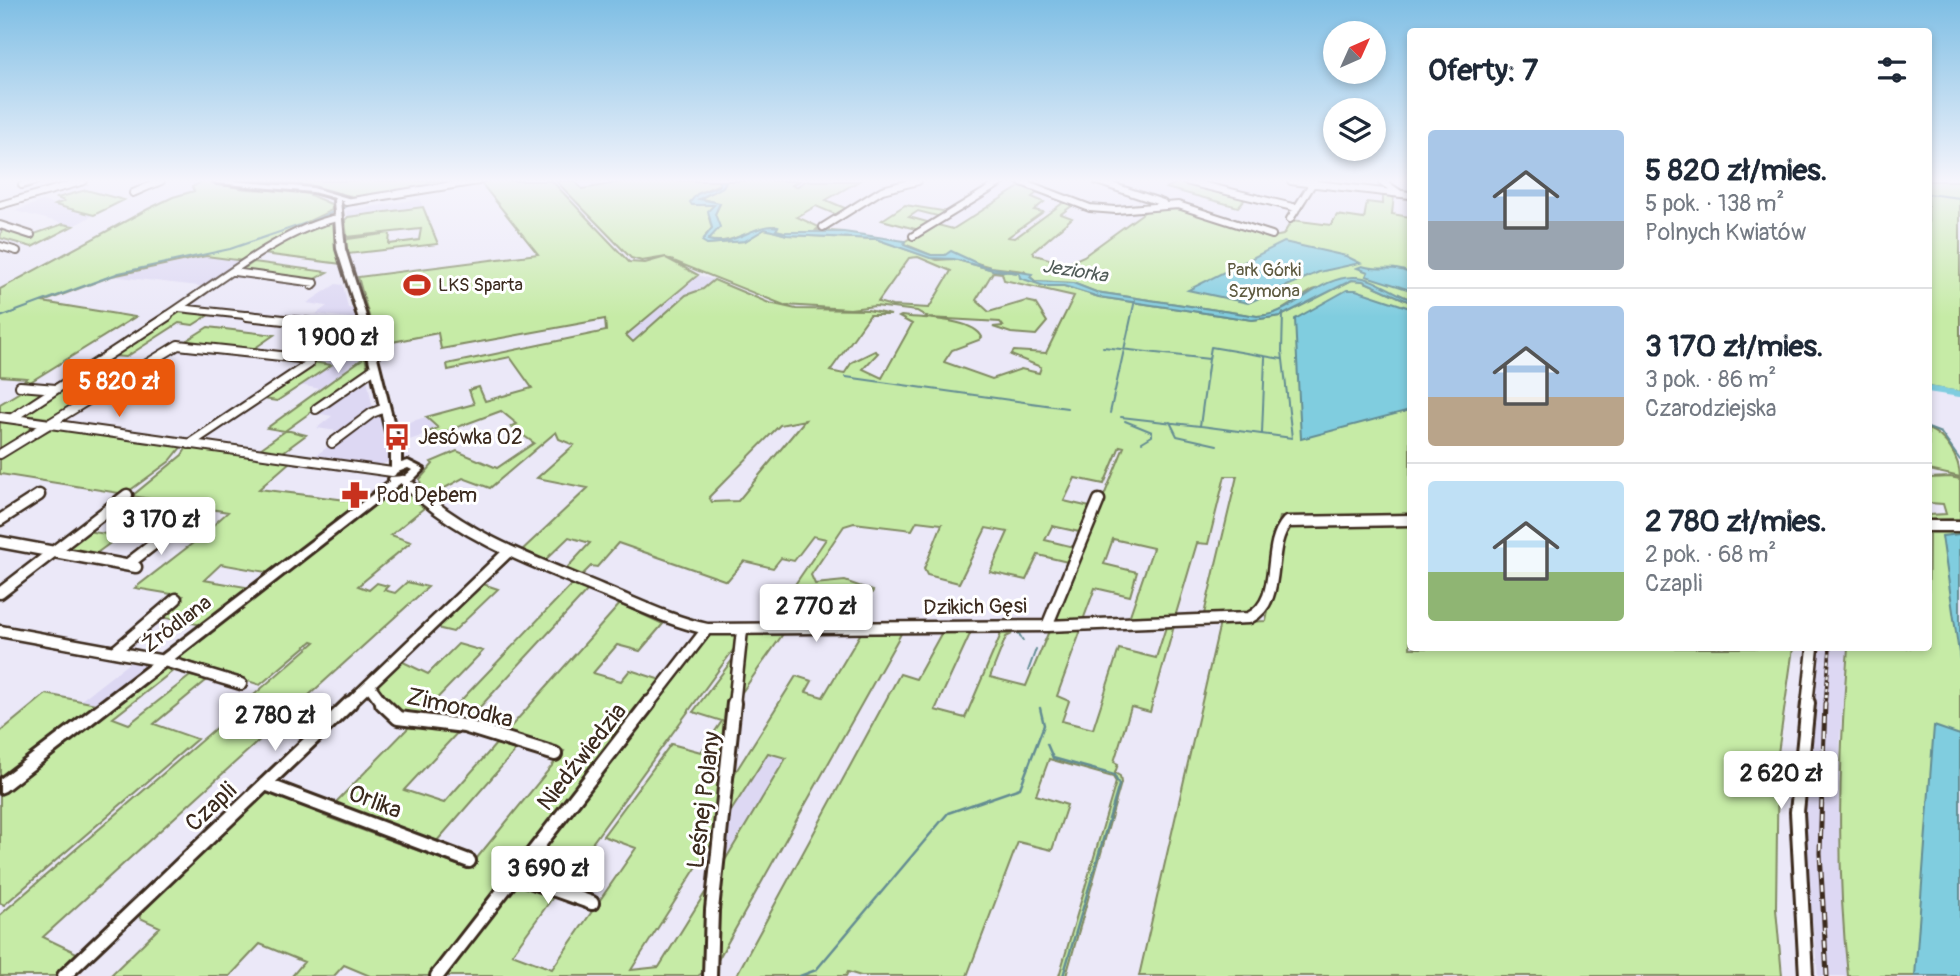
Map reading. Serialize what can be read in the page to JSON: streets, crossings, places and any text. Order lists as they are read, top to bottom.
{
  "streets": {
    "main road": ["Źródlana"],
    "street": [
      "Dzikich Gęsi",
      "Zimorodka",
      "Niedźwiedzia",
      "Leśnej Polany",
      "Orlika",
      "Czapli"
    ]
  },
  "crossings": [
    ["Dzikich Gęsi", "Źródlana"],
    ["Dzikich Gęsi", "Niedźwiedzia"],
    ["Dzikich Gęsi", "Leśnej Polany"],
    ["Dzikich Gęsi", "Czapli"],
    ["Zimorodka", "Czapli"],
    ["Orlika", "Czapli"]
  ],
  "water": ["Jeziorka"],
  "parks": ["Park Górki Szymona"],
  "places": {
    "sports": ["LKS Sparta"],
    "bus stop": ["Jesówka 02"],
    "pharmacy": ["Pod Dębem"]
  },
  "north": "top right",
  "page": {
    "heading": "Oferty: 7",
    "list": [
      {
        "name": "5 820 zł/mies.",
        "note": "5 pok. · 138 m² · Polnych Kwiatów"
      },
      {
        "name": "3 170 zł/mies.",
        "note": "3 pok. · 86 m² · Czarodziejska"
      },
      {
        "name": "2 780 zł/mies.",
        "note": "2 pok. · 68 m² · Czapli"
      }
    ],
    "price": [
      "1 900 zł",
      "5 820 zł",
      "3 170 zł",
      "2 770 zł",
      "2 780 zł",
      "2 620 zł",
      "3 690 zł"
    ]
  }
}
